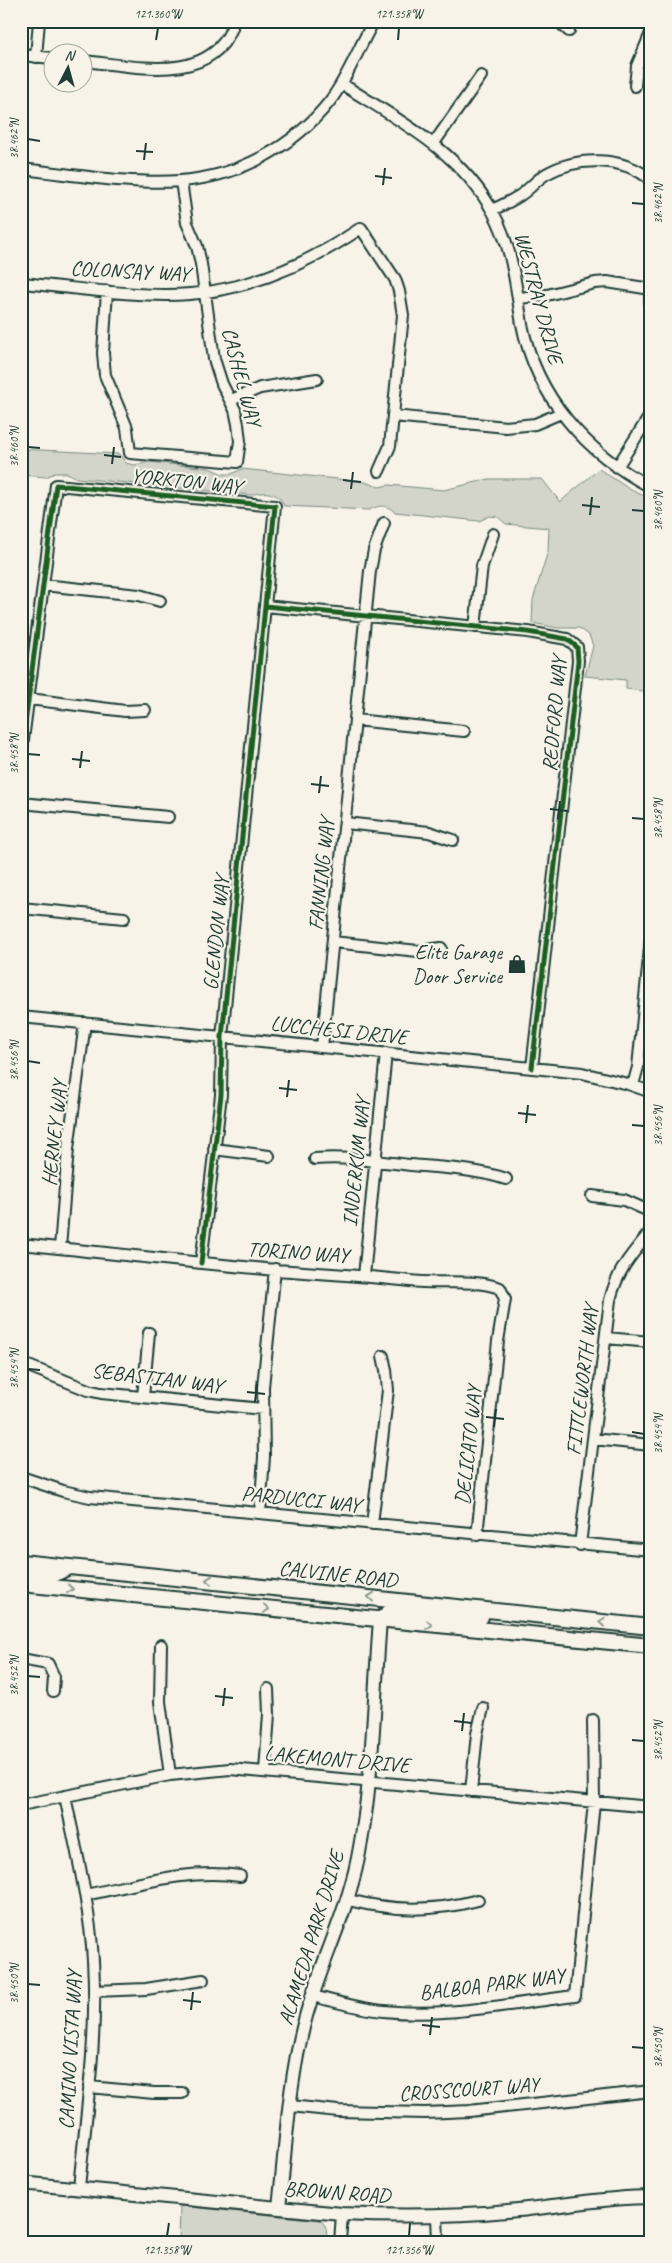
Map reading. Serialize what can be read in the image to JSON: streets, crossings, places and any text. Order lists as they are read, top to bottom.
{
  "streets": {
    "main road": ["CALVINE ROAD"],
    "street": [
      "COLONSAY WAY",
      "WESTRAY DRIVE",
      "CASHEL WAY",
      "YORKTON WAY",
      "REDFORD WAY",
      "FANNING WAY",
      "GLENDON WAY",
      "LUCCHESI DRIVE",
      "HERNEY WAY",
      "INDERKUM WAY",
      "TORINO WAY",
      "SEBASTIAN WAY",
      "FITTLEWORTH WAY",
      "DELICATO WAY",
      "PARDUCCI WAY",
      "LAKEMONT DRIVE",
      "ALAMEDA PARK DRIVE",
      "BALBOA PARK WAY",
      "CAMINO VISTA WAY",
      "CROSSCOURT WAY",
      "BROWN ROAD"
    ]
  },
  "crossings": [
    ["COLONSAY WAY", "CASHEL WAY"],
    ["YORKTON WAY", "REDFORD WAY"],
    ["YORKTON WAY", "GLENDON WAY"],
    ["REDFORD WAY", "FANNING WAY"],
    ["REDFORD WAY", "GLENDON WAY"],
    ["REDFORD WAY", "LUCCHESI DRIVE"],
    ["FANNING WAY", "LUCCHESI DRIVE"],
    ["GLENDON WAY", "LUCCHESI DRIVE"],
    ["GLENDON WAY", "TORINO WAY"],
    ["LUCCHESI DRIVE", "HERNEY WAY"],
    ["LUCCHESI DRIVE", "INDERKUM WAY"],
    ["HERNEY WAY", "TORINO WAY"],
    ["INDERKUM WAY", "TORINO WAY"],
    ["TORINO WAY", "DELICATO WAY"],
    ["FITTLEWORTH WAY", "PARDUCCI WAY"],
    ["DELICATO WAY", "PARDUCCI WAY"],
    ["CALVINE ROAD", "ALAMEDA PARK DRIVE"],
    ["LAKEMONT DRIVE", "ALAMEDA PARK DRIVE"],
    ["LAKEMONT DRIVE", "BALBOA PARK WAY"],
    ["LAKEMONT DRIVE", "CAMINO VISTA WAY"],
    ["ALAMEDA PARK DRIVE", "BALBOA PARK WAY"],
    ["ALAMEDA PARK DRIVE", "CROSSCOURT WAY"],
    ["ALAMEDA PARK DRIVE", "BROWN ROAD"],
    ["CAMINO VISTA WAY", "BROWN ROAD"]
  ],
  "places": {
    "shop": ["Elite Garage Door Service"]
  },
  "north": "top",
  "coordinates": [
    "121.360°W",
    "121.358°W",
    "38.462°N",
    "38.460°N",
    "38.458°N",
    "38.456°N",
    "38.454°N",
    "38.452°N",
    "38.450°N",
    "121.356°W"
  ]
}
